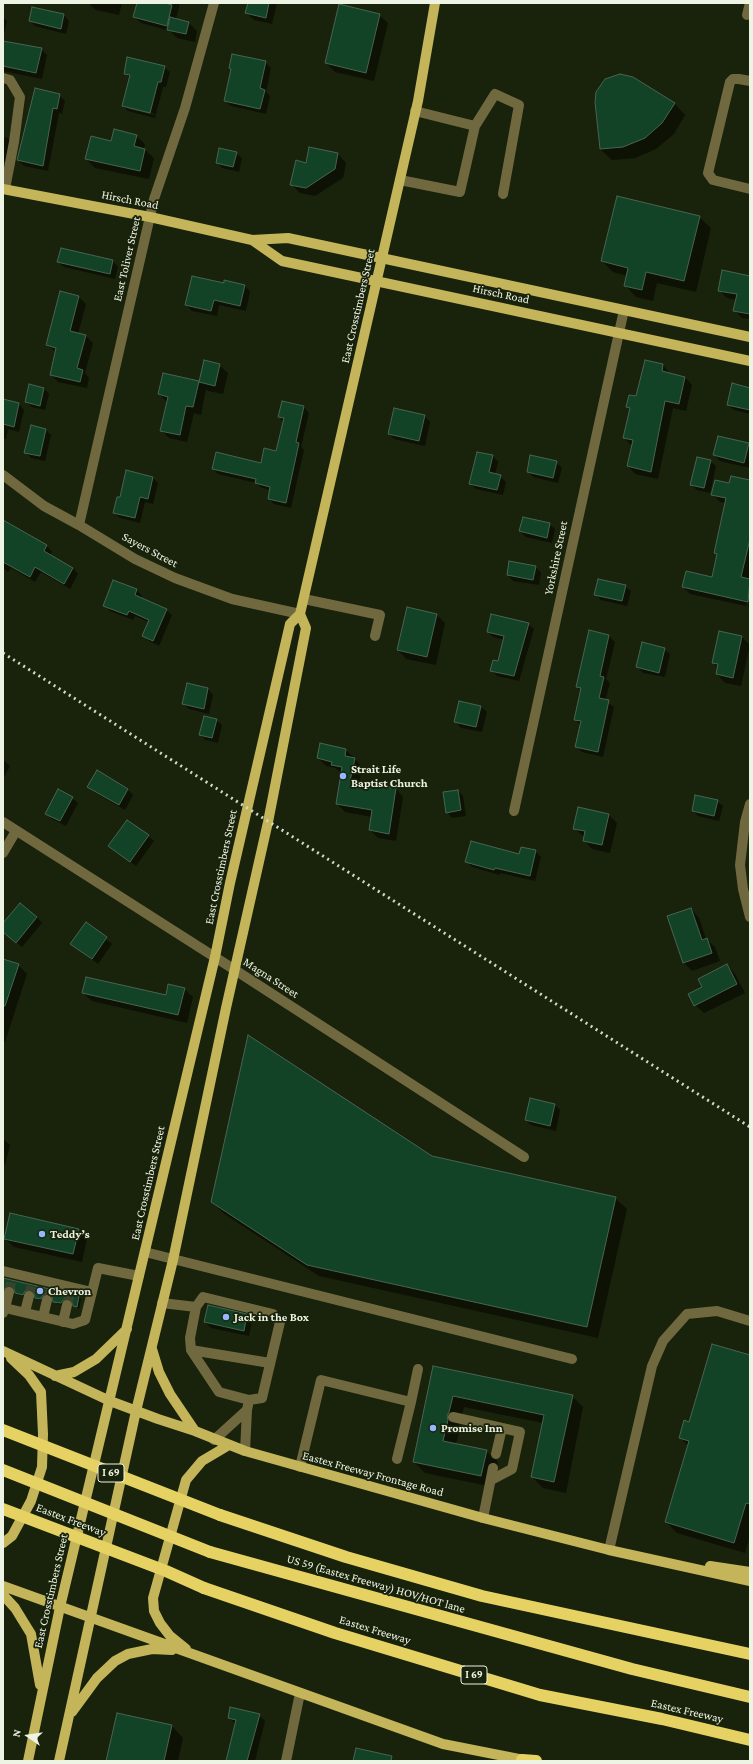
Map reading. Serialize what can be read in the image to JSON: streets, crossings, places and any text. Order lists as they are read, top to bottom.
{
  "streets": {
    "highway": ["I 69", "Eastex Freeway", "US 59 (Eastex Freeway) HOV/HOT lane"],
    "main road": ["Hirsch Road", "East Crosstimbers Street", "Eastex Freeway Frontage Road"],
    "street": [
      "East Toliver Street",
      "Sayers Street",
      "Yorkshire Street",
      "Magna Street"
    ]
  },
  "crossings": [
    ["Hirsch Road", "East Toliver Street"],
    ["Hirsch Road", "East Crosstimbers Street"],
    ["Hirsch Road", "Yorkshire Street"],
    ["East Toliver Street", "Sayers Street"],
    ["East Crosstimbers Street", "Sayers Street"],
    ["East Crosstimbers Street", "Magna Street"],
    ["East Crosstimbers Street", "Eastex Freeway Frontage Road"]
  ],
  "places": [
    "Strait Life Baptist Church",
    "Teddy’s",
    "Chevron",
    "Jack in the Box",
    "Promise Inn"
  ],
  "north": "left"
}
